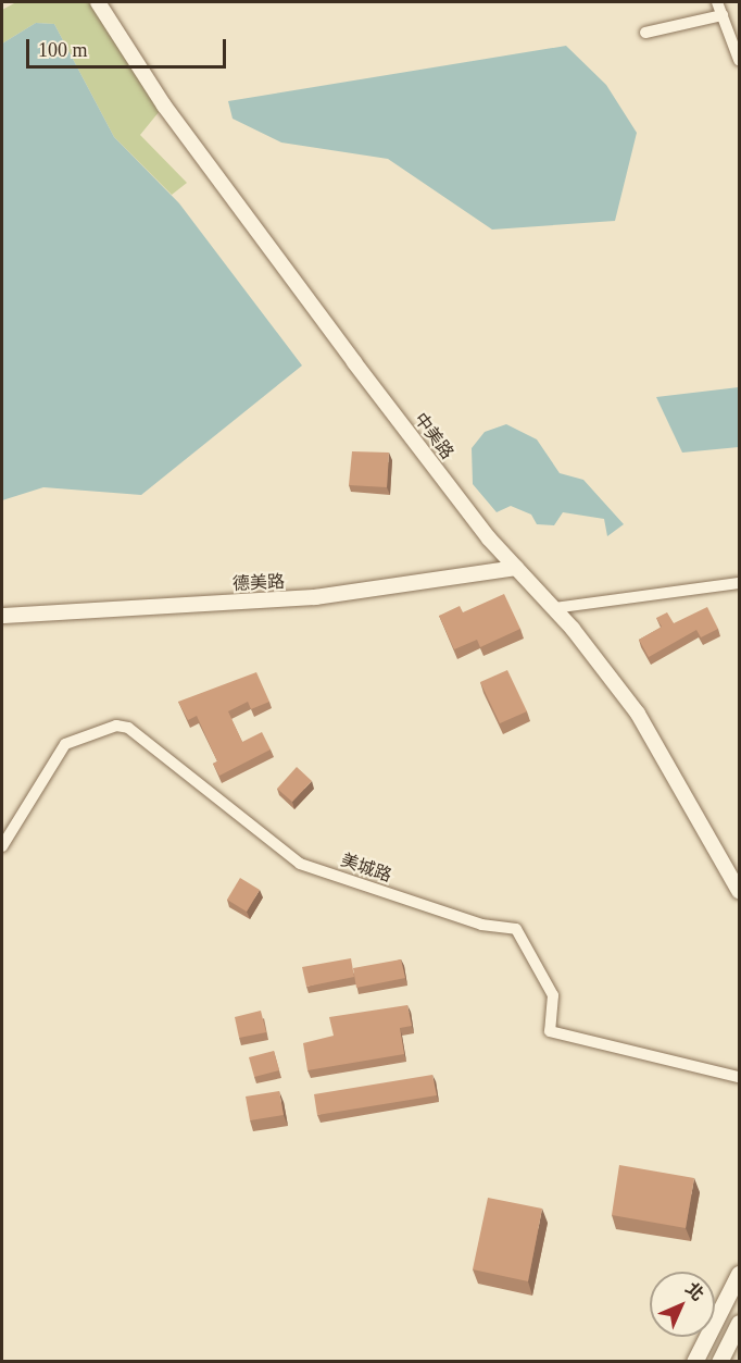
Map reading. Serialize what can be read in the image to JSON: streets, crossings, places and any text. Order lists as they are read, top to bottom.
{
  "streets": {
    "street": ["中美路", "德美路", "美城路"]
  },
  "crossings": [
    ["中美路", "德美路"]
  ],
  "scale_bar": "100 m",
  "north": "top right"
}
